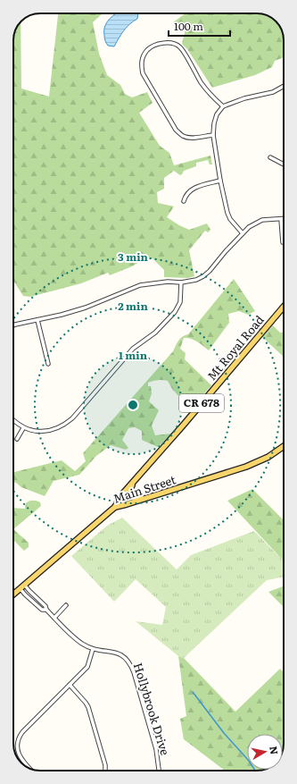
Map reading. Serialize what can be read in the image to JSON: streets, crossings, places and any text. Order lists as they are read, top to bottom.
{
  "streets": {
    "main road": ["Mt Royal Road", "CR 678", "Main Street"],
    "street": ["Hollybrook Drive"]
  },
  "crossings": [
    ["Mt Royal Road", "Main Street"],
    ["Main Street", "Hollybrook Drive"]
  ],
  "scale_bar": "100 m",
  "north": "right",
  "rings": ["3 min", "2 min", "1 min"]
}
